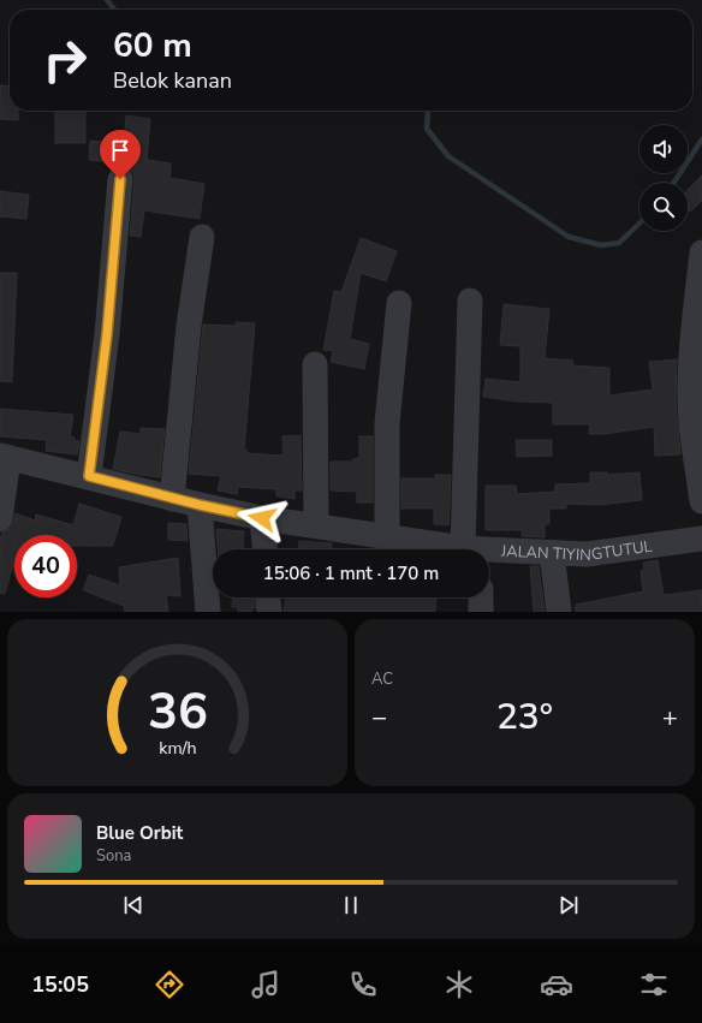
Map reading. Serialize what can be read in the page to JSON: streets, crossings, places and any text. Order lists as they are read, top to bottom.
{
  "streets": {
    "street": ["JALAN TIYINGTUTUL"]
  },
  "page": {
    "turn": ["60 m", "Belok kanan"],
    "limit": "40",
    "trip": "15:06 · 1 mnt · 170 m",
    "tile": "AC",
    "heat": ["−", "23°", "+"],
    "song": ["Blue Orbit", "Sona"],
    "tabs": "15:05",
    "gauge": ["36", "km/h"]
  }
}
